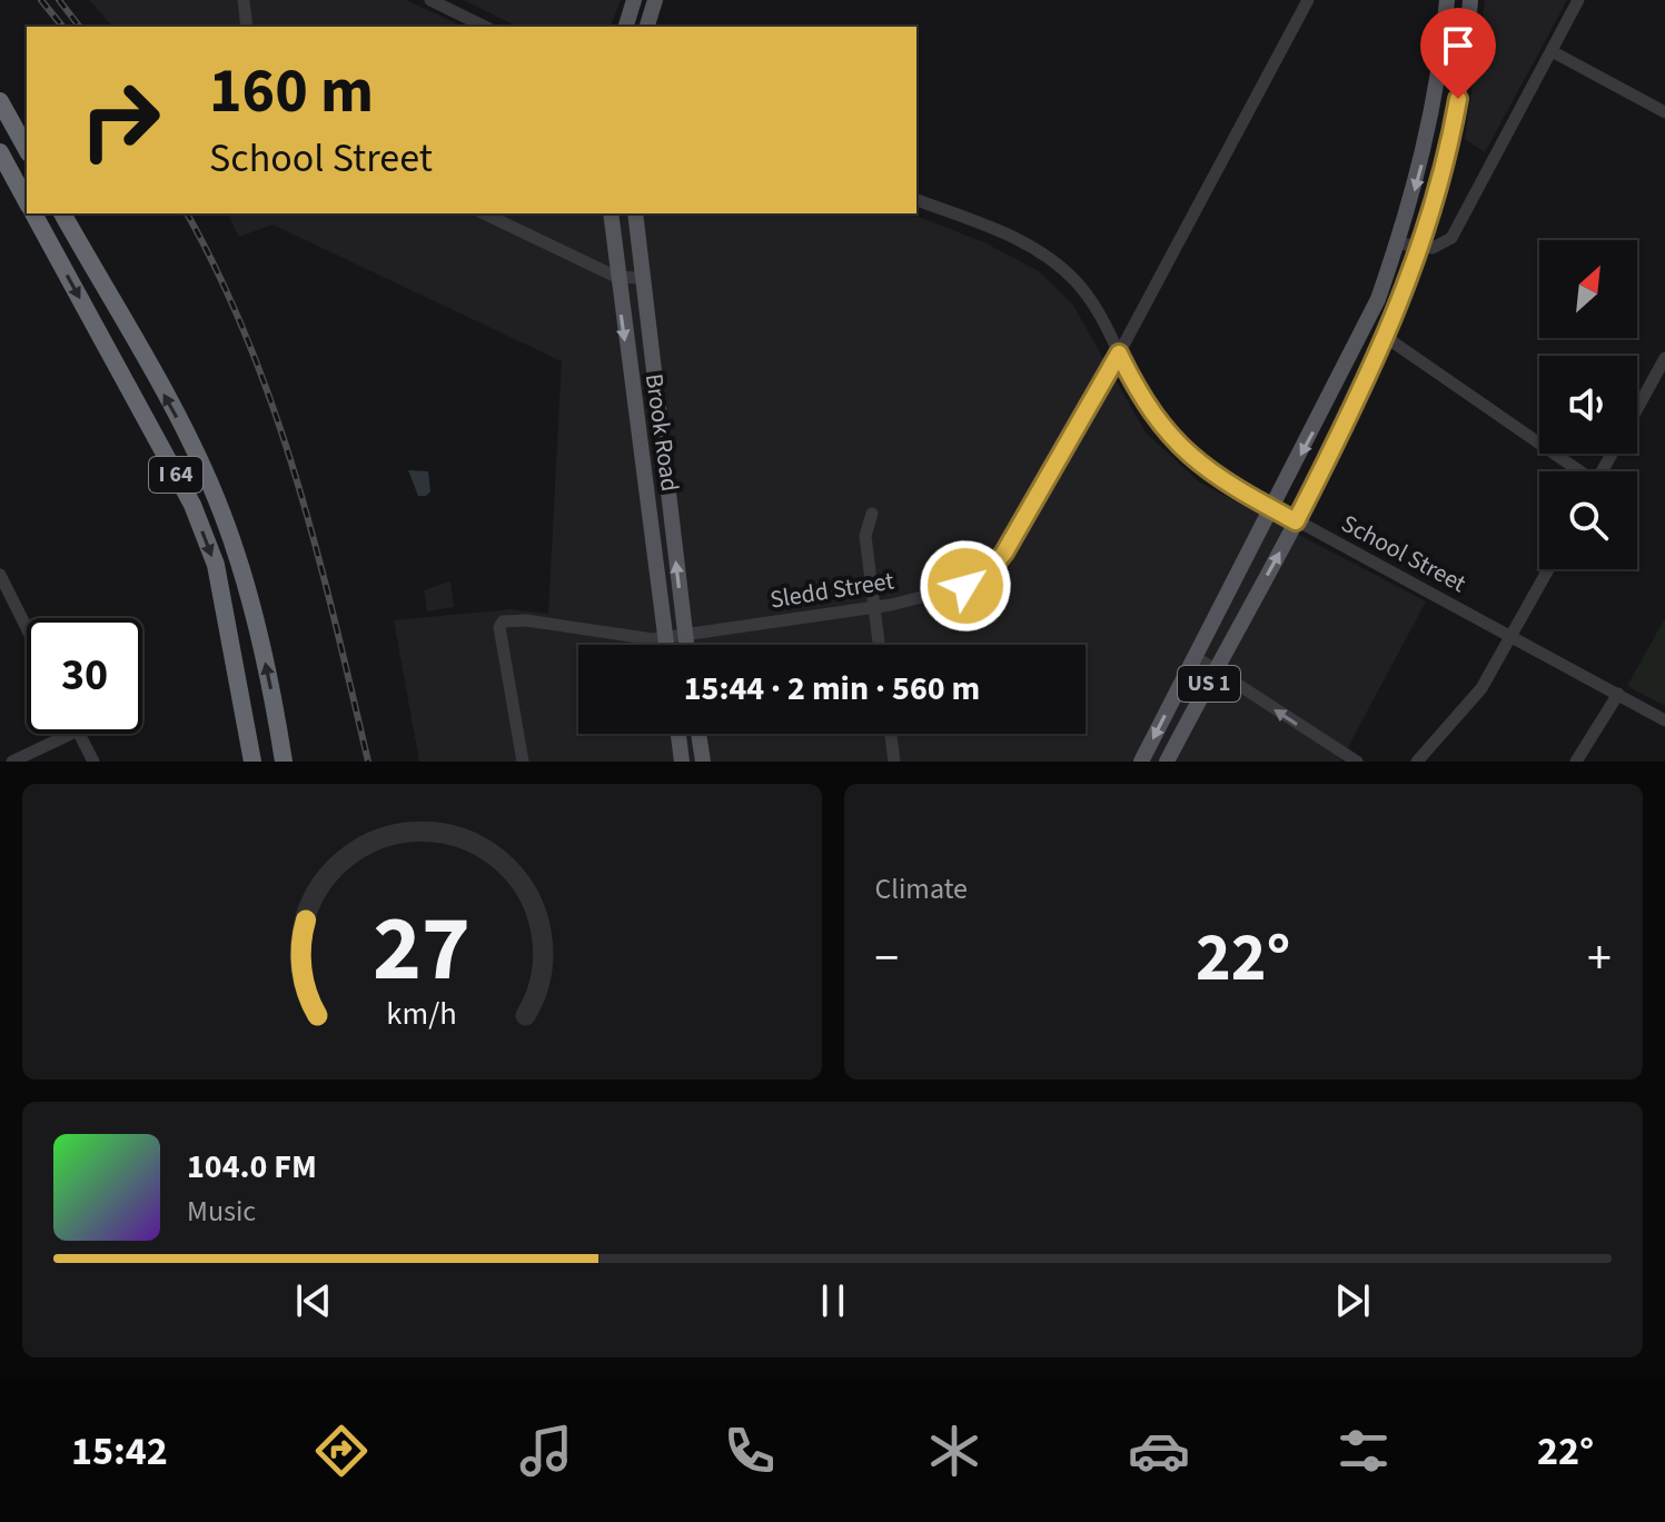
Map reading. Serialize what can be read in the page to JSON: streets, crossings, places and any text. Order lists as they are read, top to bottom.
{
  "streets": {
    "highway": ["I 64"],
    "main road": ["Brook Road", "US 1"],
    "street": ["School Street", "Sledd Street"]
  },
  "crossings": [
    ["Brook Road", "Sledd Street"],
    ["School Street", "Sledd Street"],
    ["School Street", "US 1"]
  ],
  "north": "top right",
  "page": {
    "turn": ["160 m", "School Street"],
    "limit": "30",
    "trip": "15:44 · 2 min · 560 m",
    "tile": "Climate",
    "heat": ["−", "22°", "+"],
    "song": ["104.0 FM", "Music"],
    "tabs": ["15:42", "22°"],
    "gauge": ["27", "km/h"]
  }
}
